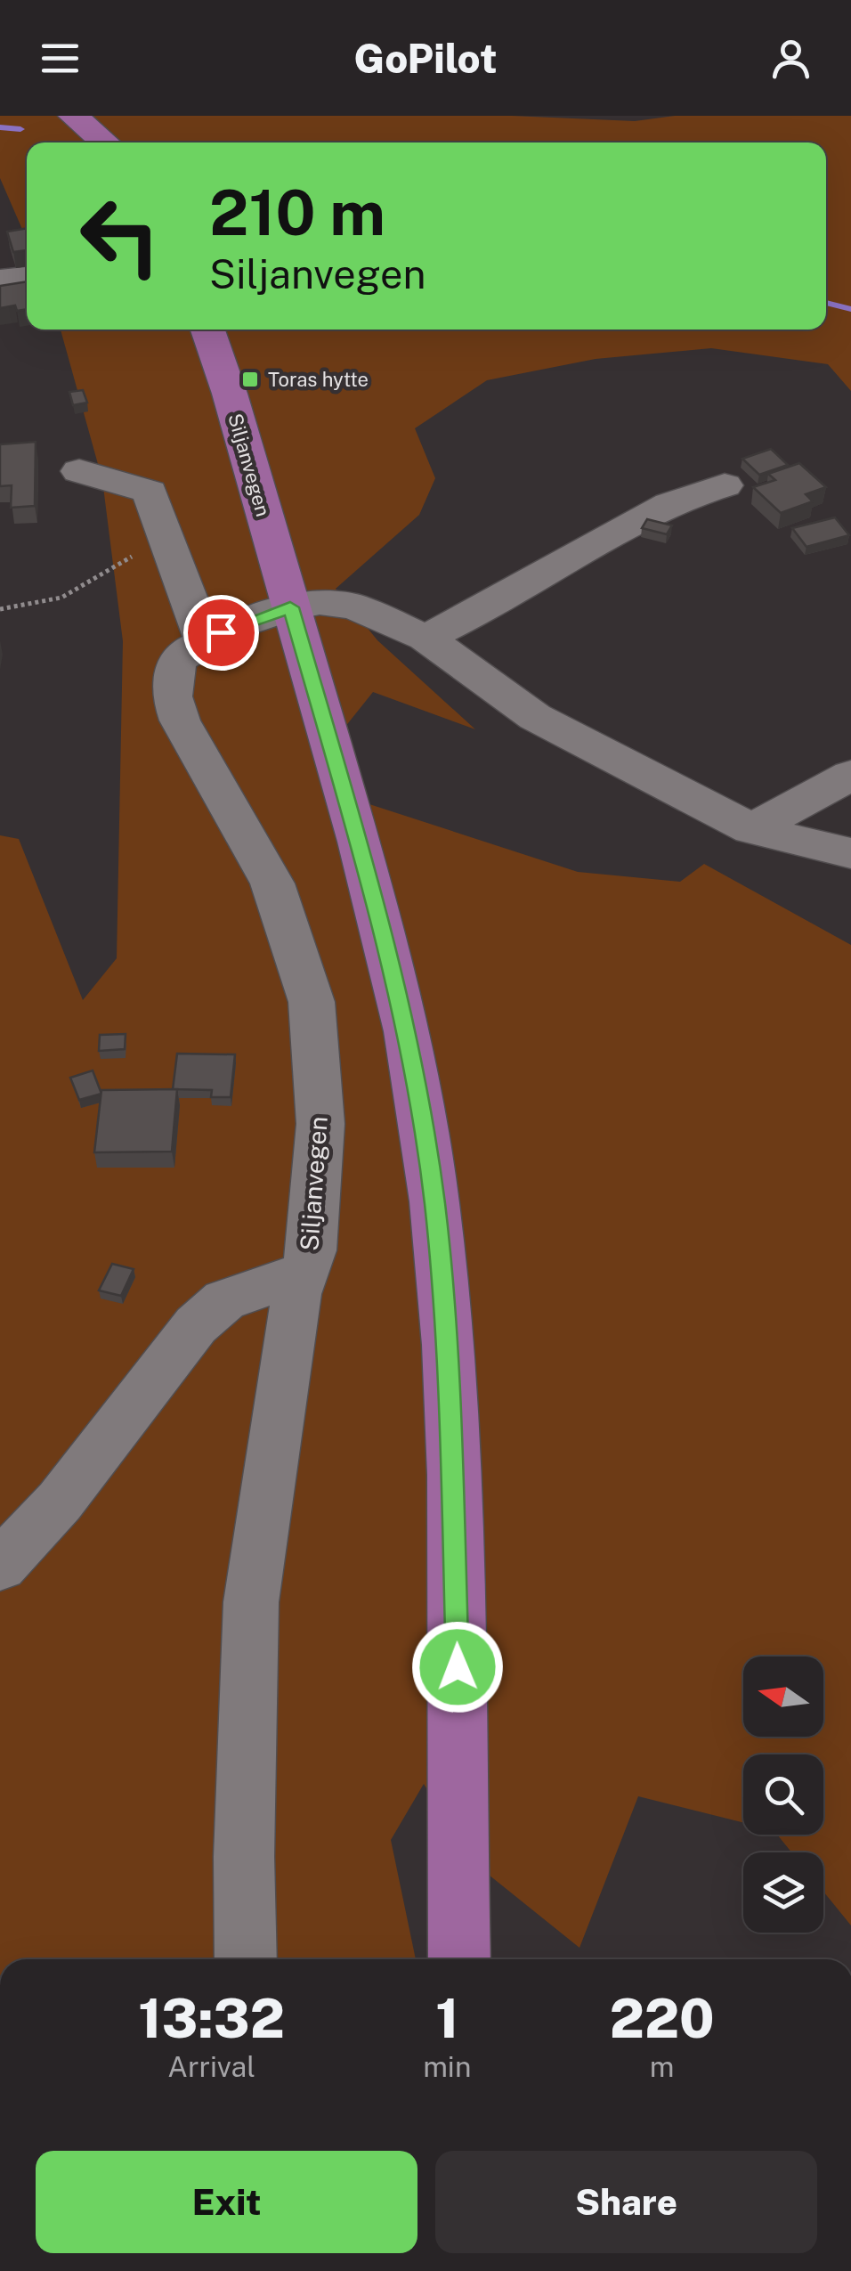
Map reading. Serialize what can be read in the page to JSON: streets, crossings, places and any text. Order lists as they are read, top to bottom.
{
  "streets": {
    "main road": ["Siljanvegen"]
  },
  "places": {
    "transit": ["Toras hytte"]
  },
  "north": "left",
  "page": {
    "header": "GoPilot",
    "turn": ["210 m", "Siljanvegen"],
    "eta": [
      "13:32",
      "Arrival",
      "1",
      "min",
      "220",
      "m"
    ],
    "buttons": ["Exit", "Share"]
  }
}
